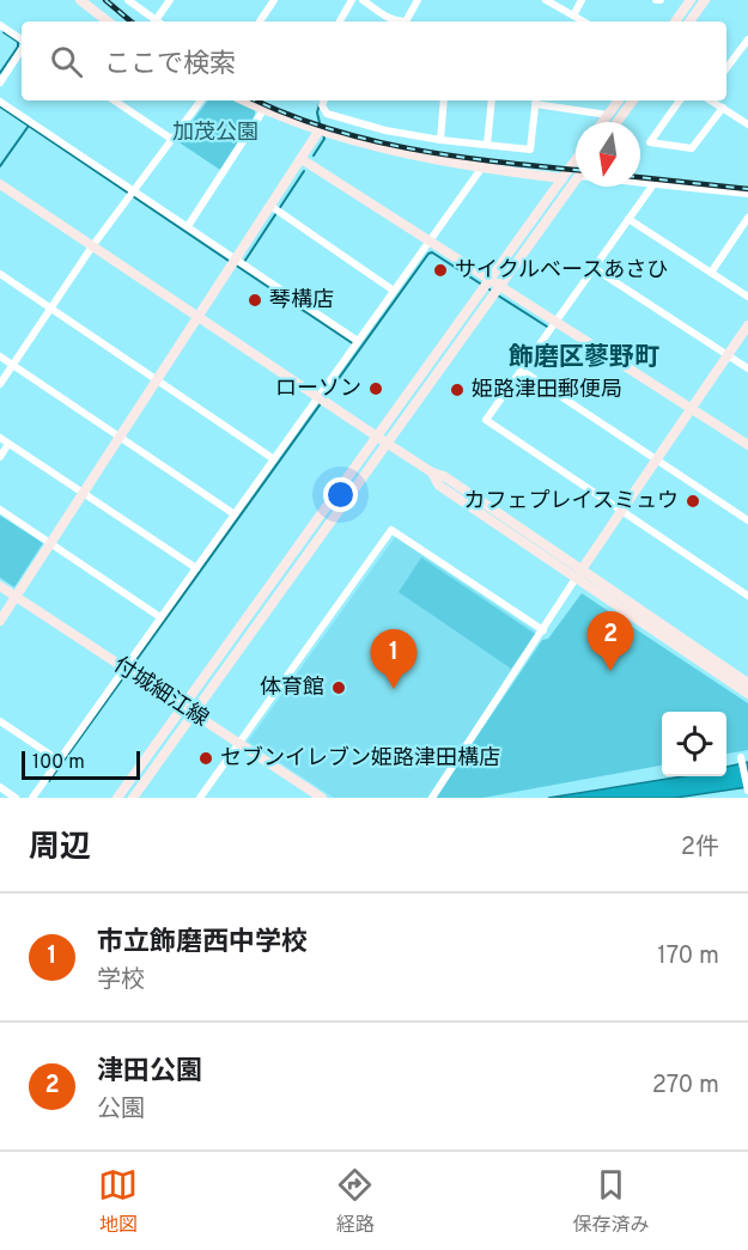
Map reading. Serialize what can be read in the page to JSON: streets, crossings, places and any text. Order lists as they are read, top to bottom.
{
  "streets": {
    "street": ["付城細江線"]
  },
  "districts": ["飾磨区蓼野町"],
  "parks": ["加茂公園"],
  "places": [
    "サイクルベースあさひ",
    "琴構店",
    "ローソン",
    "姫路津田郵便局",
    "カフェプレイスミュウ",
    "体育館",
    "セブンイレブン姫路津田構店"
  ],
  "scale_bar": "100 m",
  "north": "bottom",
  "page": {
    "search": "ここで検索",
    "pins": ["2", "1"],
    "scale": "100 m",
    "heading": ["周辺", "2件"],
    "list": [
      {
        "mark": "1",
        "name": "市立飾磨西中学校",
        "note": "学校",
        "value": "170 m"
      },
      {
        "mark": "2",
        "name": "津田公園",
        "note": "公園",
        "value": "270 m"
      }
    ],
    "nav": ["地図", "経路", "保存済み"]
  }
}
